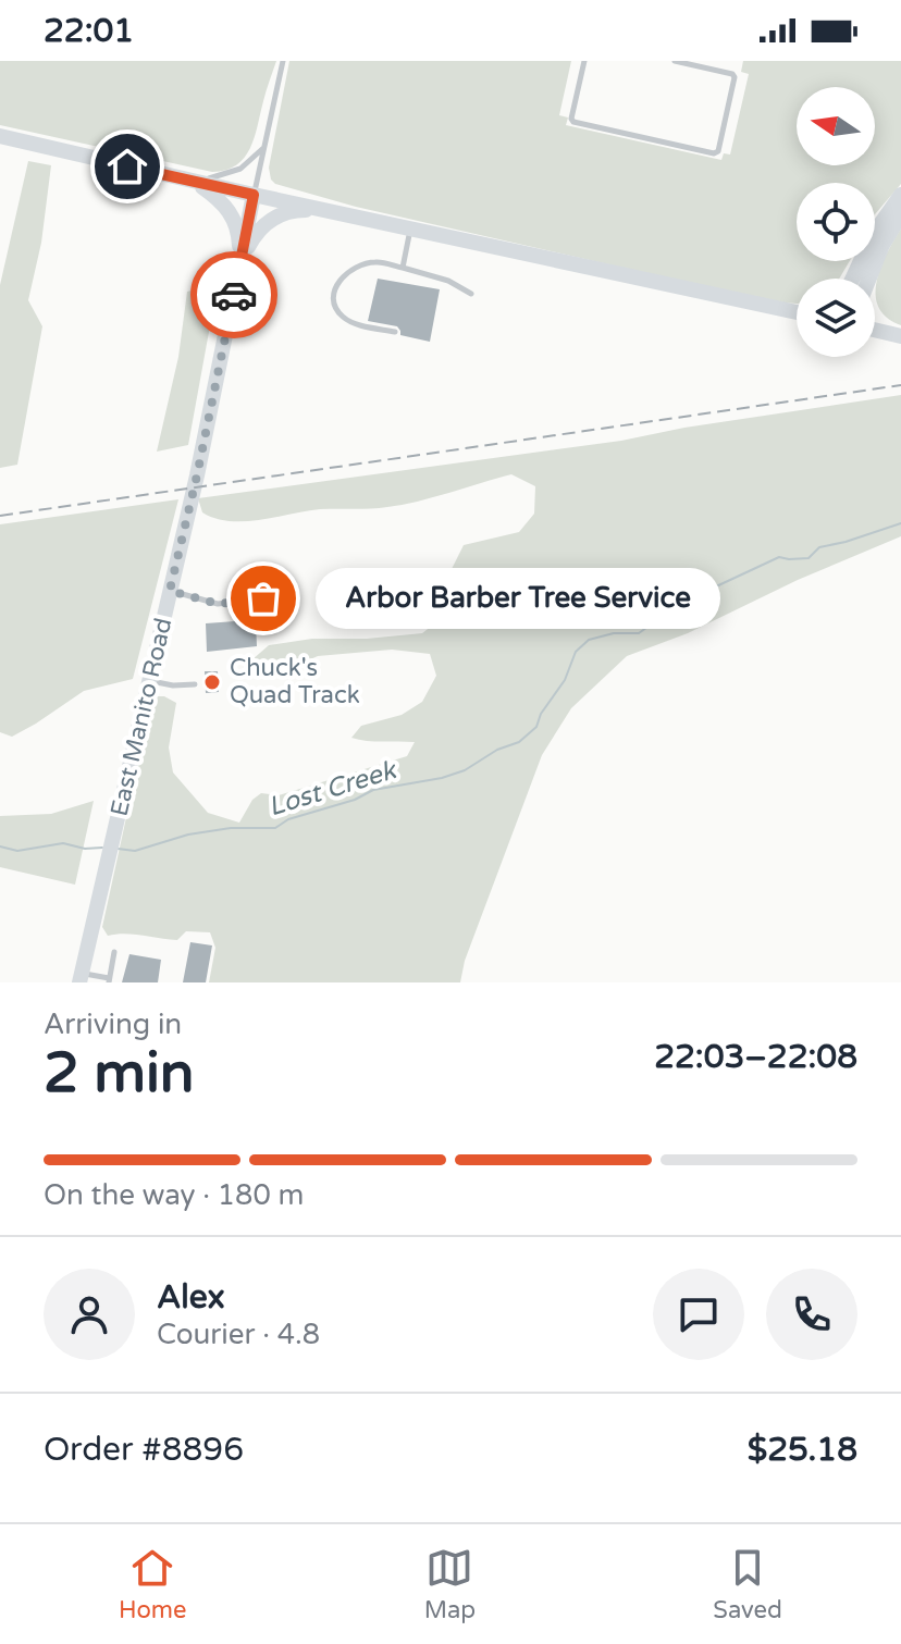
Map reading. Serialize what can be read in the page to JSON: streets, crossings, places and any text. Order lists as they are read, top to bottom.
{
  "streets": {
    "main road": ["East Manito Road"]
  },
  "water": ["Lost Creek"],
  "places": ["Arbor Barber Tree Service", "Chuck's Quad Track"],
  "north": "left",
  "page": {
    "status": "22:01",
    "bubble": "Arbor Barber Tree Service",
    "heading": ["2 min", "Arriving in", "22:03–22:08"],
    "panel": [
      "Alex",
      "Courier · 4.8",
      "Order #8896",
      "$25.18"
    ],
    "bar": "On the way · 180 m",
    "tabs": ["Home", "Map", "Saved"]
  }
}
